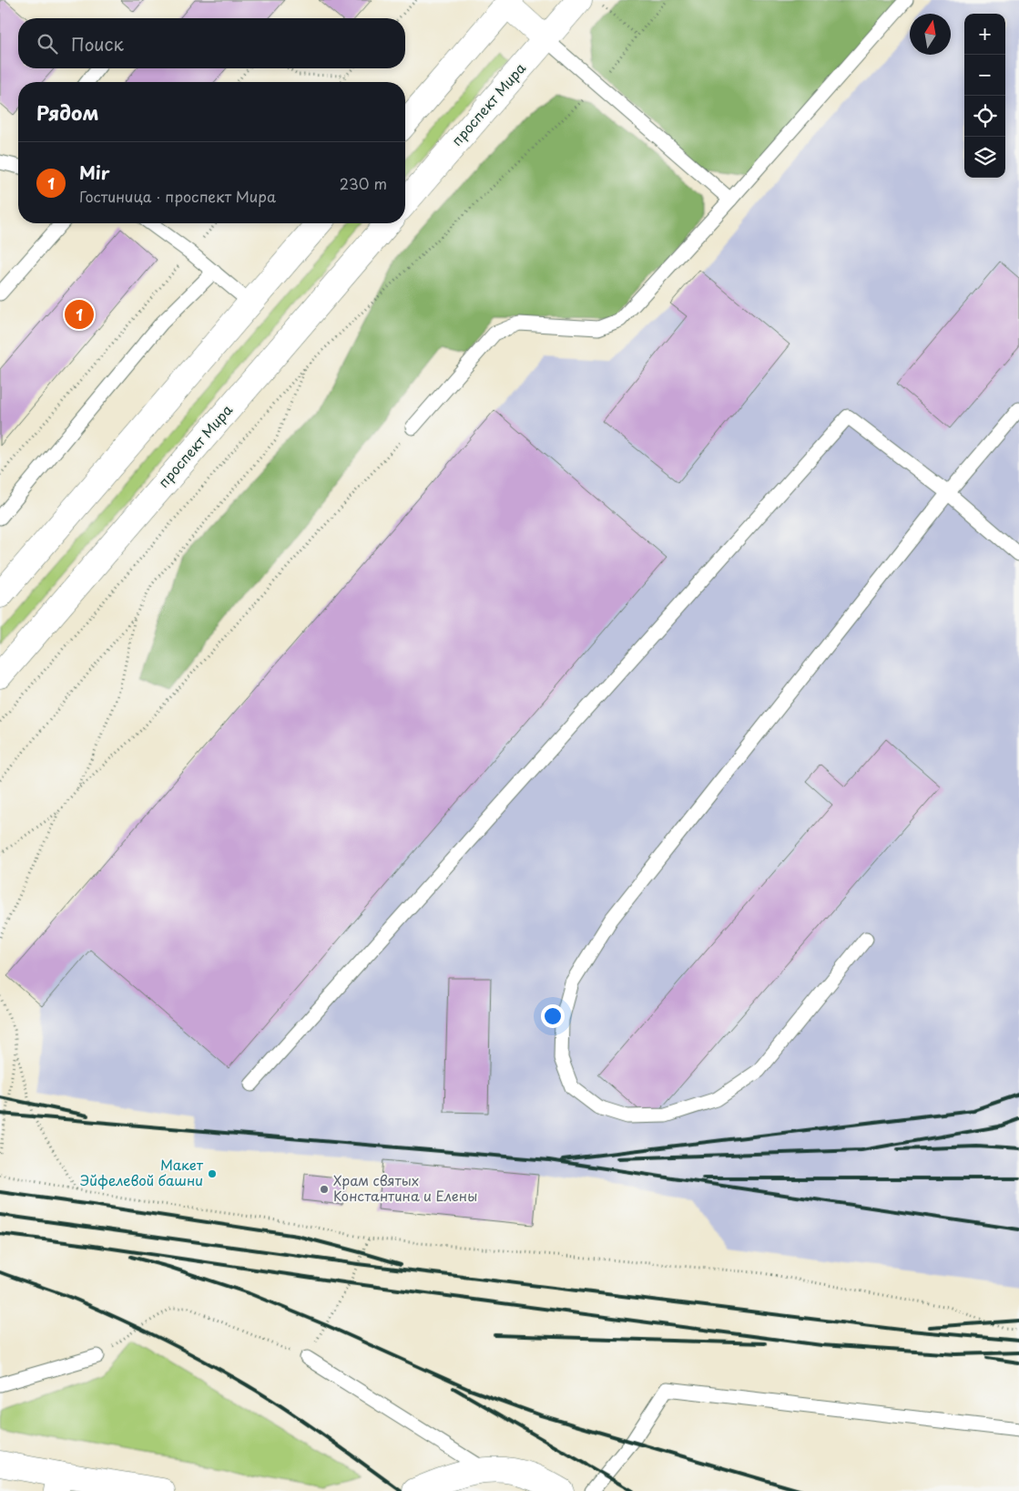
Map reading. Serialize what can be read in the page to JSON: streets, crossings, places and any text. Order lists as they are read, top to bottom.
{
  "streets": {
    "main road": ["проспект Мира"]
  },
  "places": ["Макет Эйфелевой башни", "Храм святых Константина и Елены"],
  "north": "top",
  "page": {
    "map_buttons": ["+", "−"],
    "search": "Поиск",
    "heading": "Рядом",
    "list": [
      {
        "mark": "1",
        "name": "Mir",
        "note": "Гостиница · проспект Мира",
        "value": "230 m"
      }
    ],
    "pins": "1"
  }
}
